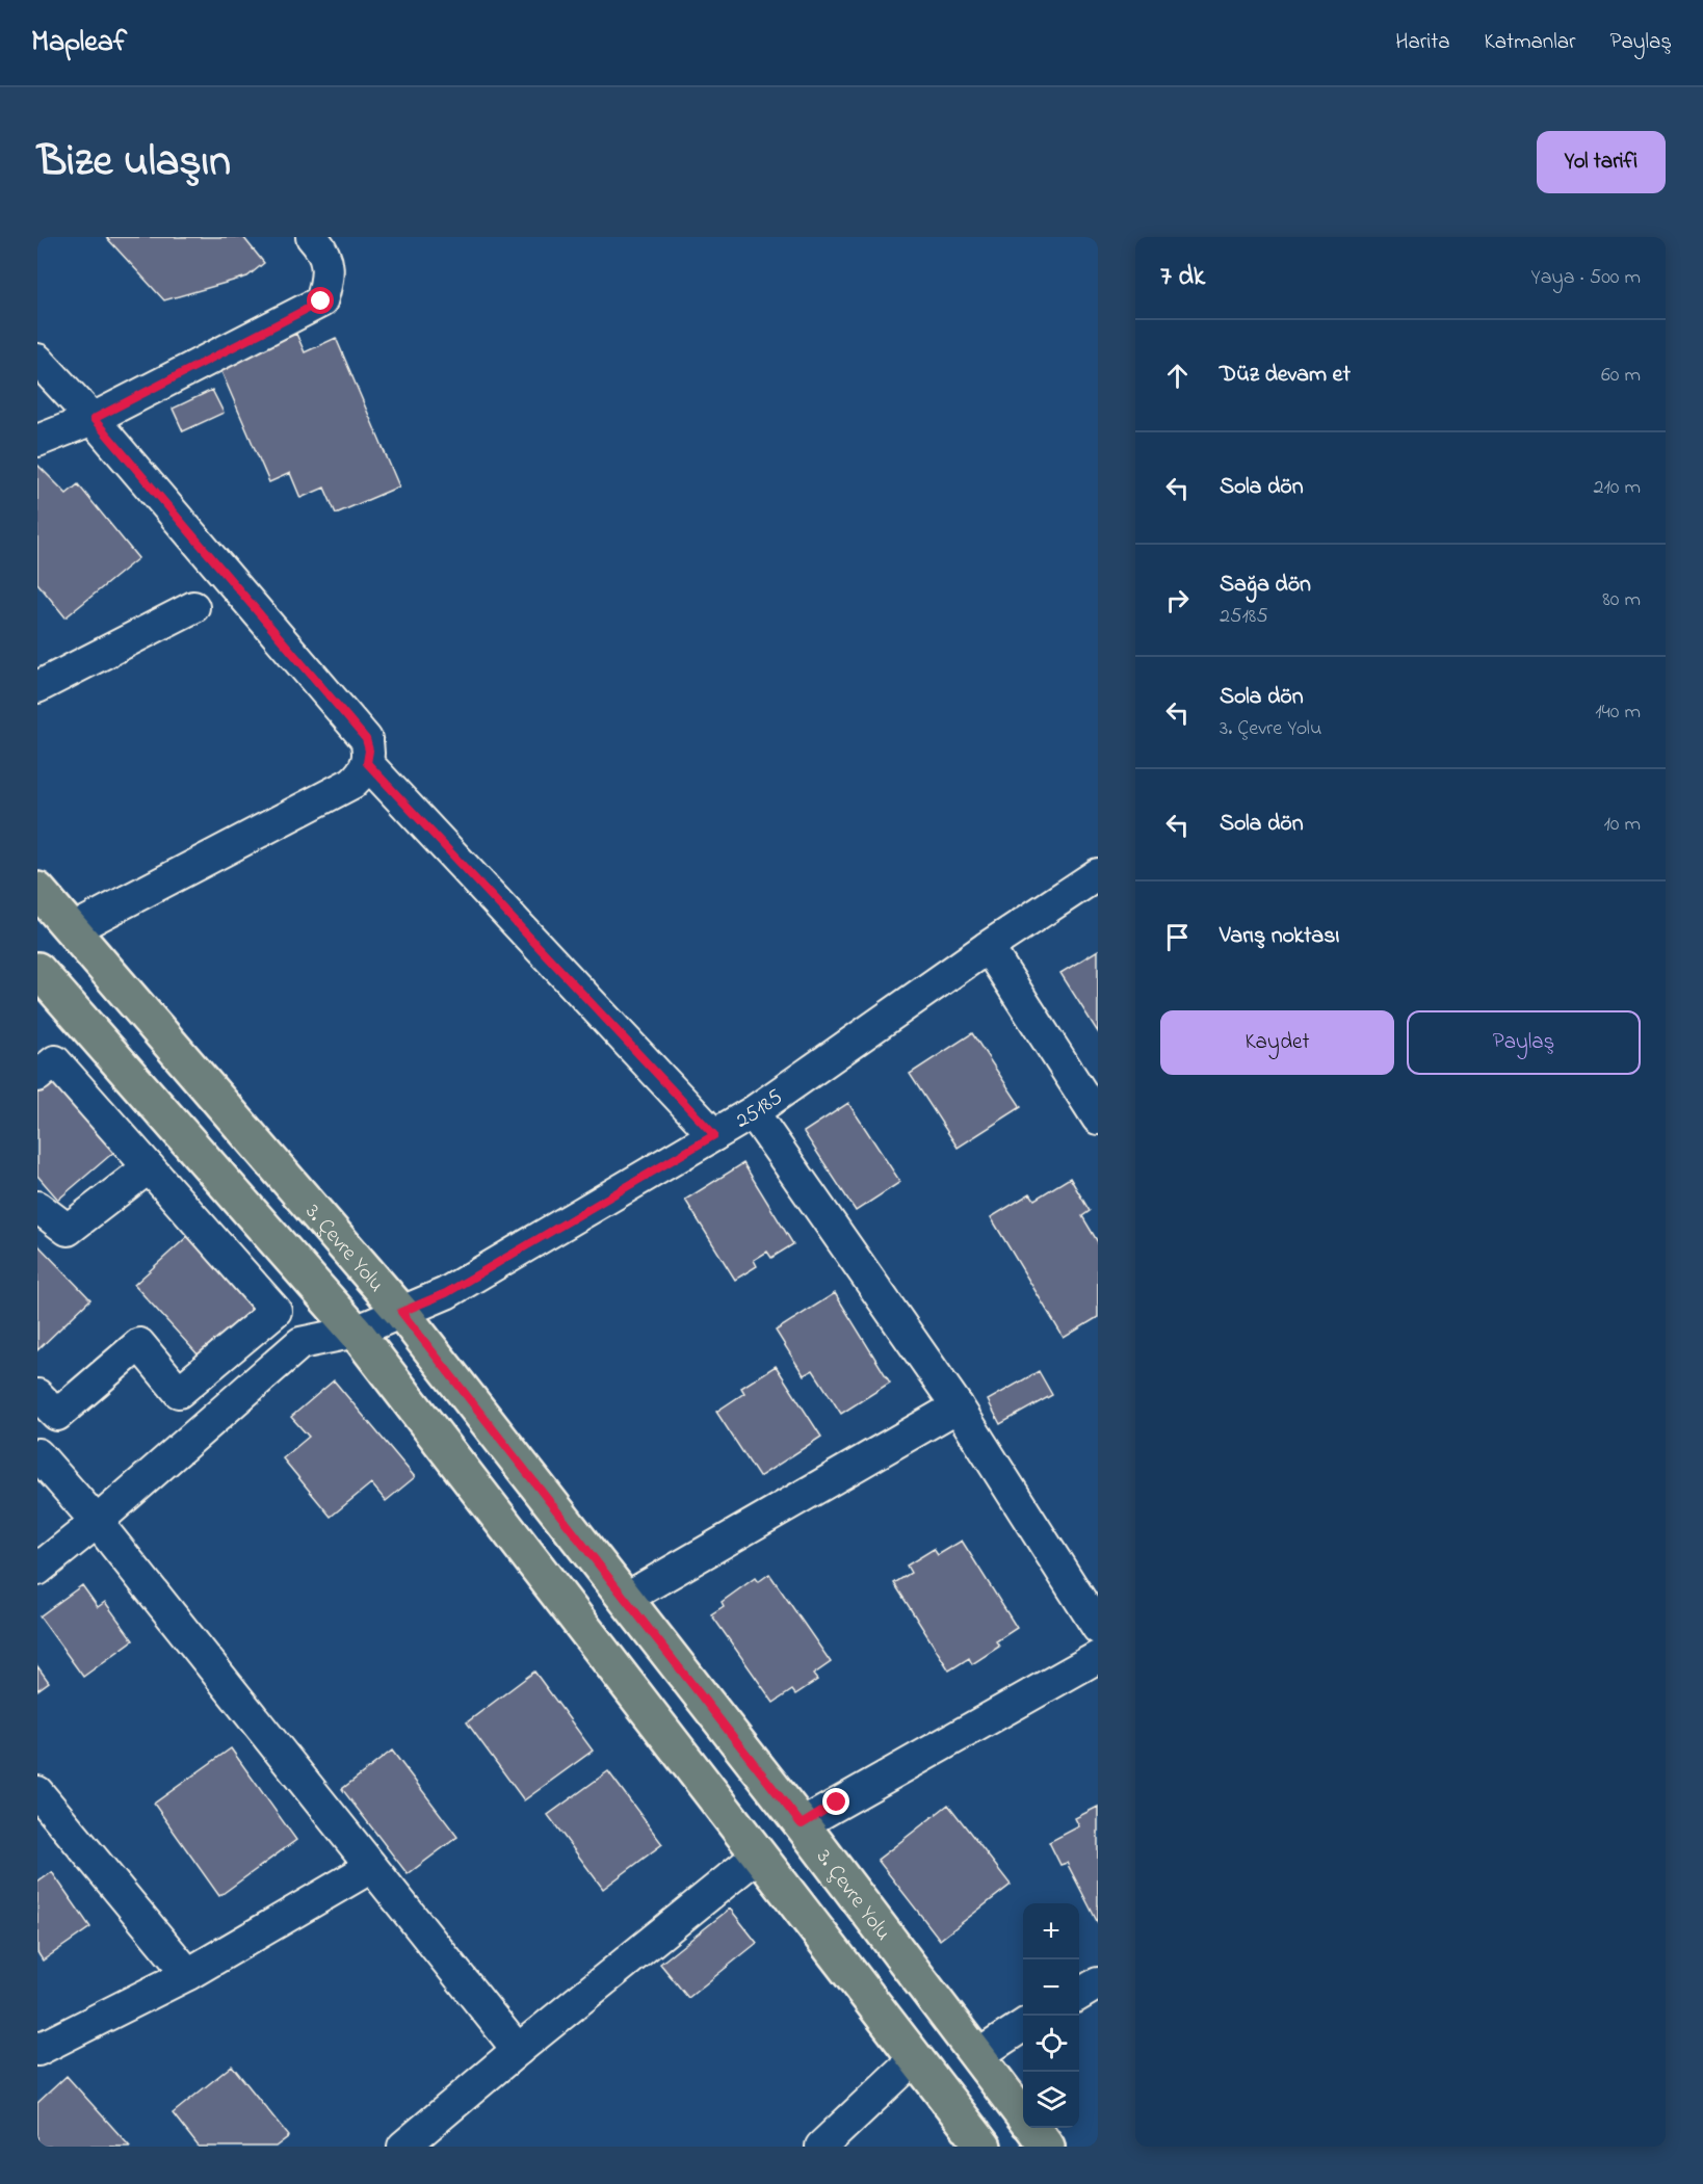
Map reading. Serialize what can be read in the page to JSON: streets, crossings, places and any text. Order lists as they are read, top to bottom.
{
  "streets": {
    "main road": ["3. Çevre Yolu"],
    "street": ["25185"]
  },
  "crossings": [
    ["25185", "3. Çevre Yolu"]
  ],
  "page": {
    "header": "Mapleaf",
    "nav": ["Harita", "Katmanlar", "Paylaş"],
    "title": "Bize ulaşın",
    "buttons": [
      "Yol tarifi",
      ["Kaydet", "Paylaş"]
    ],
    "heading": ["7 dk", "Yaya · 500 m"],
    "list": [
      ["Düz devam et", "60 m"],
      ["Sola dön", "210 m"],
      ["Sağa dön", "25185", "80 m"],
      ["Sola dön", "3. Çevre Yolu", "140 m"],
      ["Sola dön", "10 m"],
      "Varış noktası"
    ],
    "map_buttons": ["+", "−"]
  }
}
